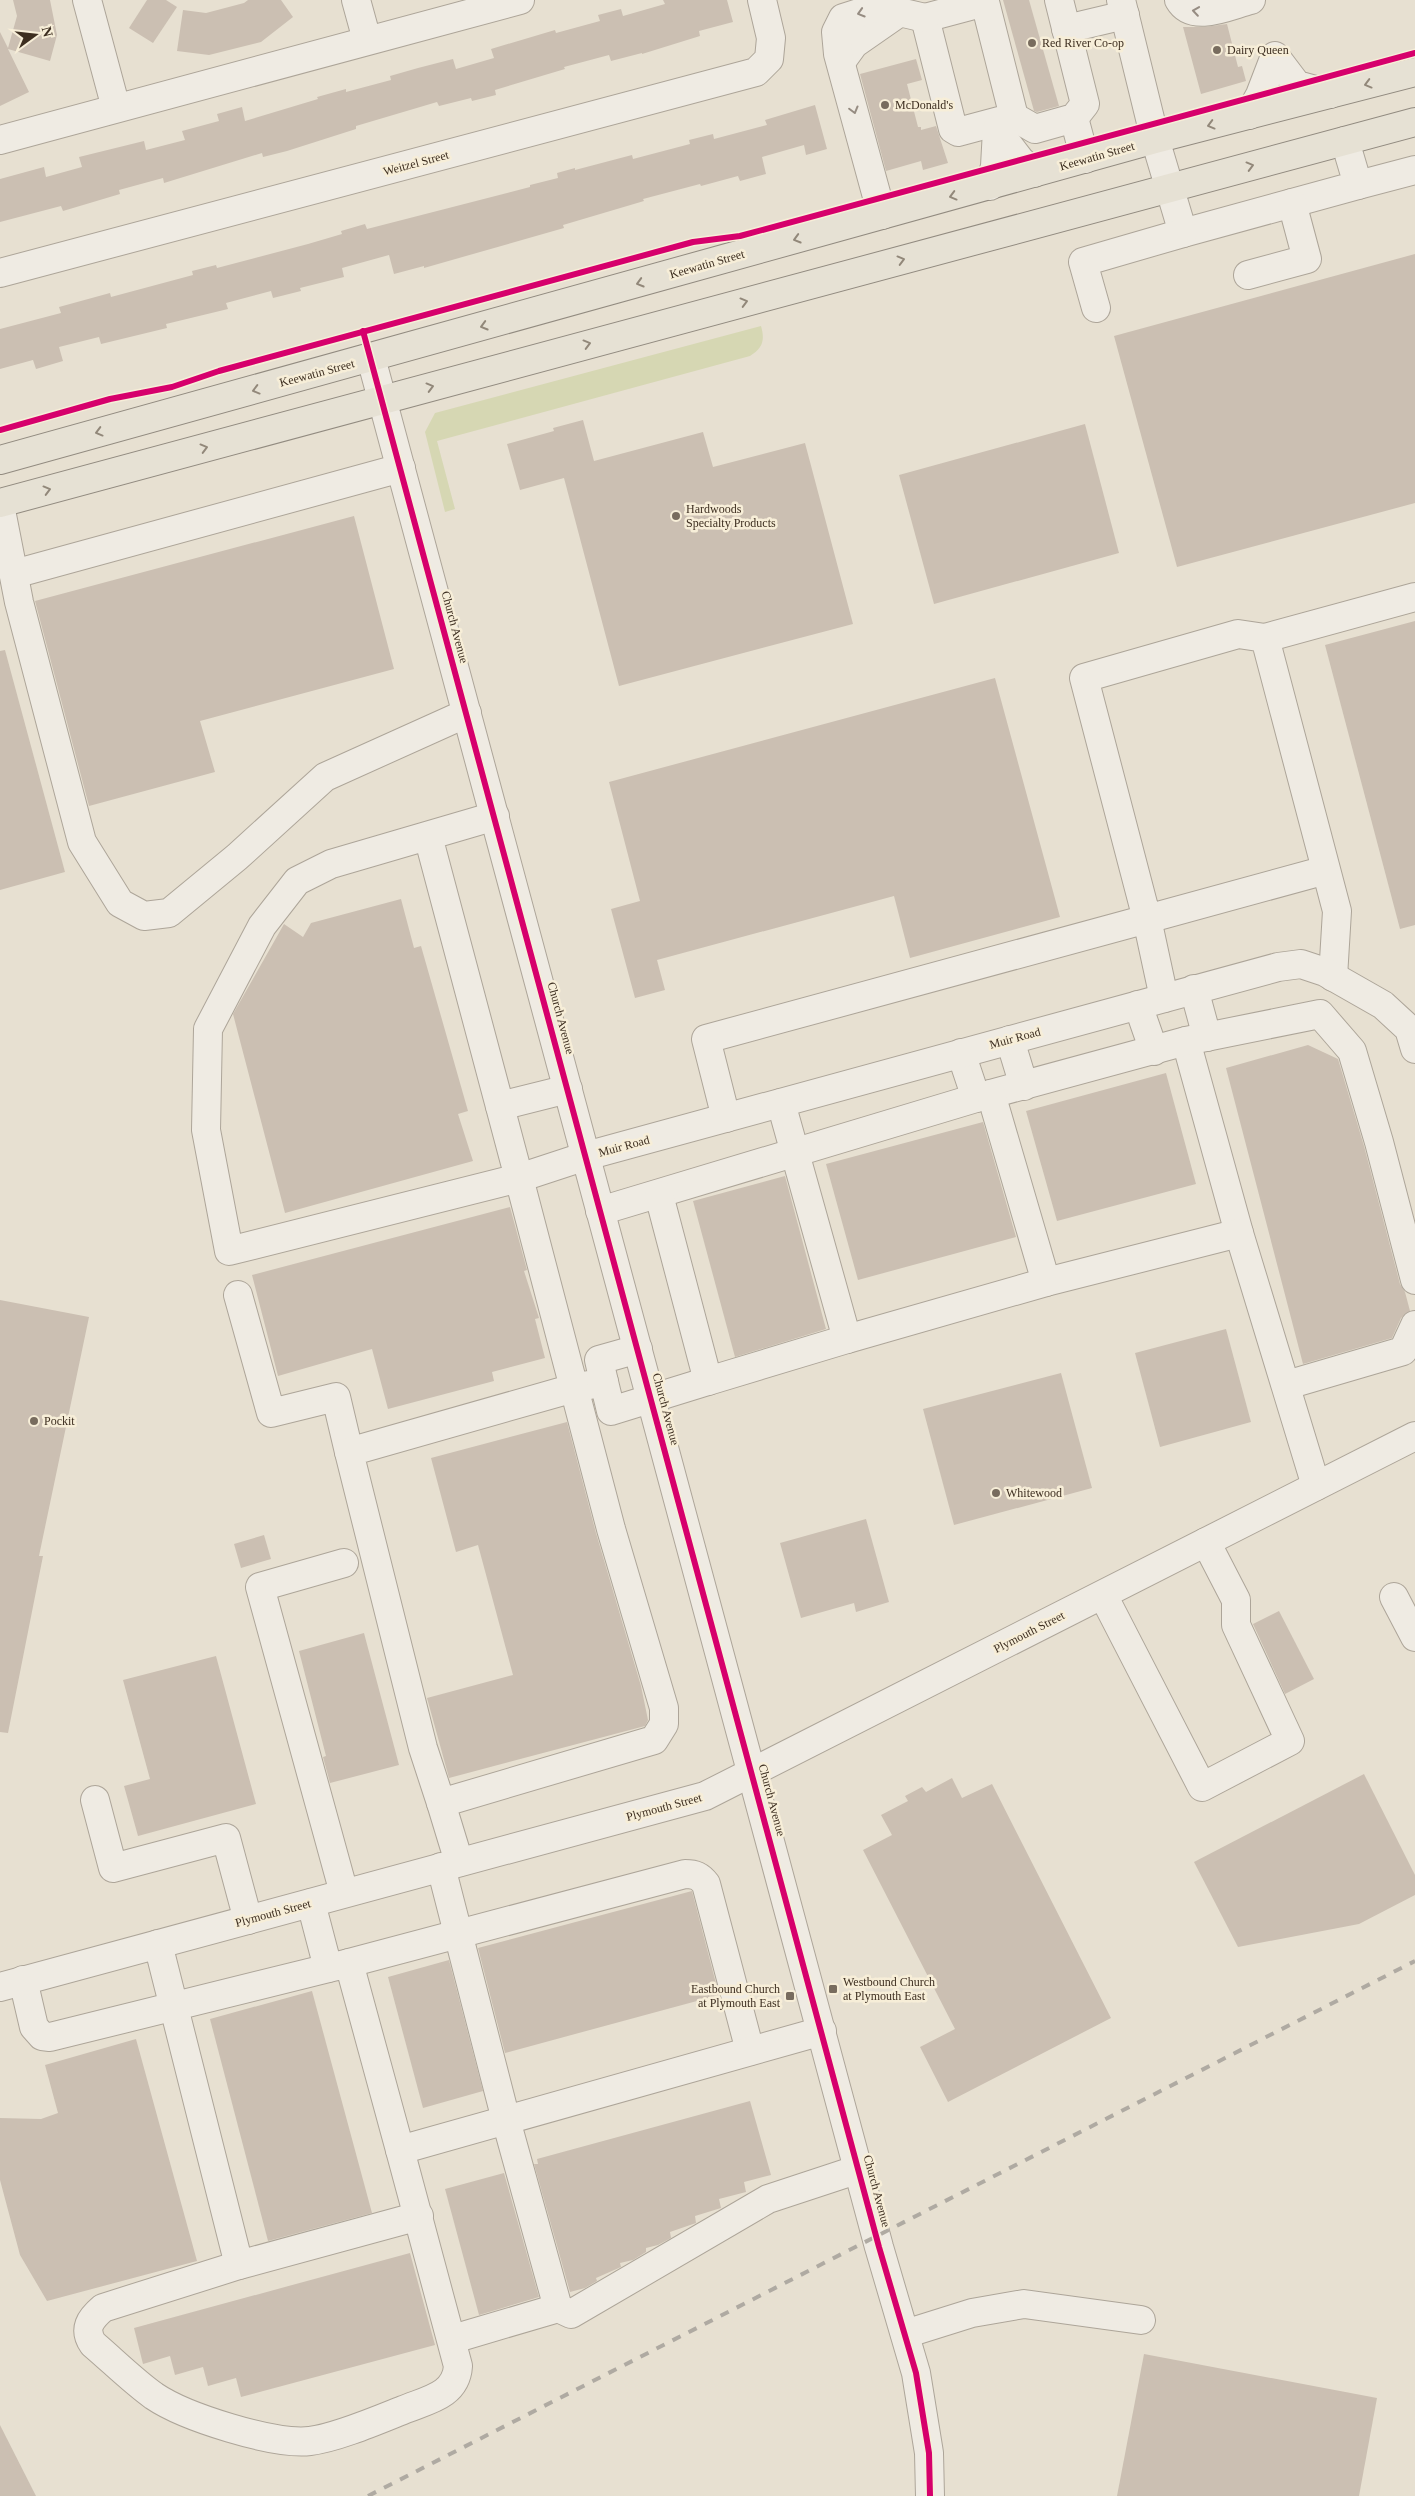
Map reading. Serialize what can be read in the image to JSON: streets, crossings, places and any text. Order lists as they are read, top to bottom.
{
  "streets": {
    "main road": ["Keewatin Street"],
    "street": [
      "Weitzel Street",
      "Church Avenue",
      "Muir Road",
      "Plymouth Street"
    ]
  },
  "crossings": [
    ["Keewatin Street", "Church Avenue"],
    ["Church Avenue", "Muir Road"],
    ["Church Avenue", "Plymouth Street"]
  ],
  "places": {
    "other": [
      "Red River Co-op",
      "Dairy Queen",
      "McDonald's",
      "Hardwoods Specialty Products",
      "Pockit",
      "Whitewood"
    ],
    "transit": ["Westbound Church at Plymouth East", "Eastbound Church at Plymouth East"]
  },
  "north": "right"
}
